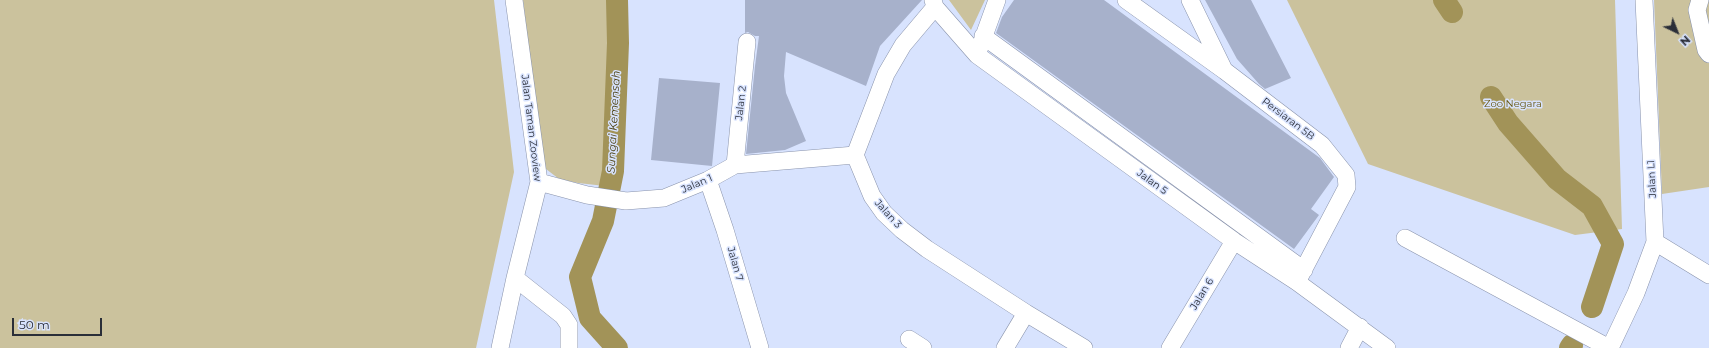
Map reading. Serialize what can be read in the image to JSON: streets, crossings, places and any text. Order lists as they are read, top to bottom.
{
  "streets": {
    "street": [
      "Jalan 2",
      "Persiaran 5B",
      "Jalan Taman Zooview",
      "Jalan L1",
      "Jalan 5",
      "Jalan 1",
      "Jalan 3",
      "Jalan 7",
      "Jalan 6"
    ]
  },
  "crossings": [
    ["Jalan 2", "Jalan 1"],
    ["Persiaran 5B", "Jalan 5"],
    ["Jalan Taman Zooview", "Jalan 1"],
    ["Jalan 5", "Jalan 6"],
    ["Jalan 1", "Jalan 3"],
    ["Jalan 1", "Jalan 7"]
  ],
  "water": ["Sungai Kemensah"],
  "parks": ["Zoo Negara"],
  "scale_bar": "50 m",
  "north": "bottom right"
}
